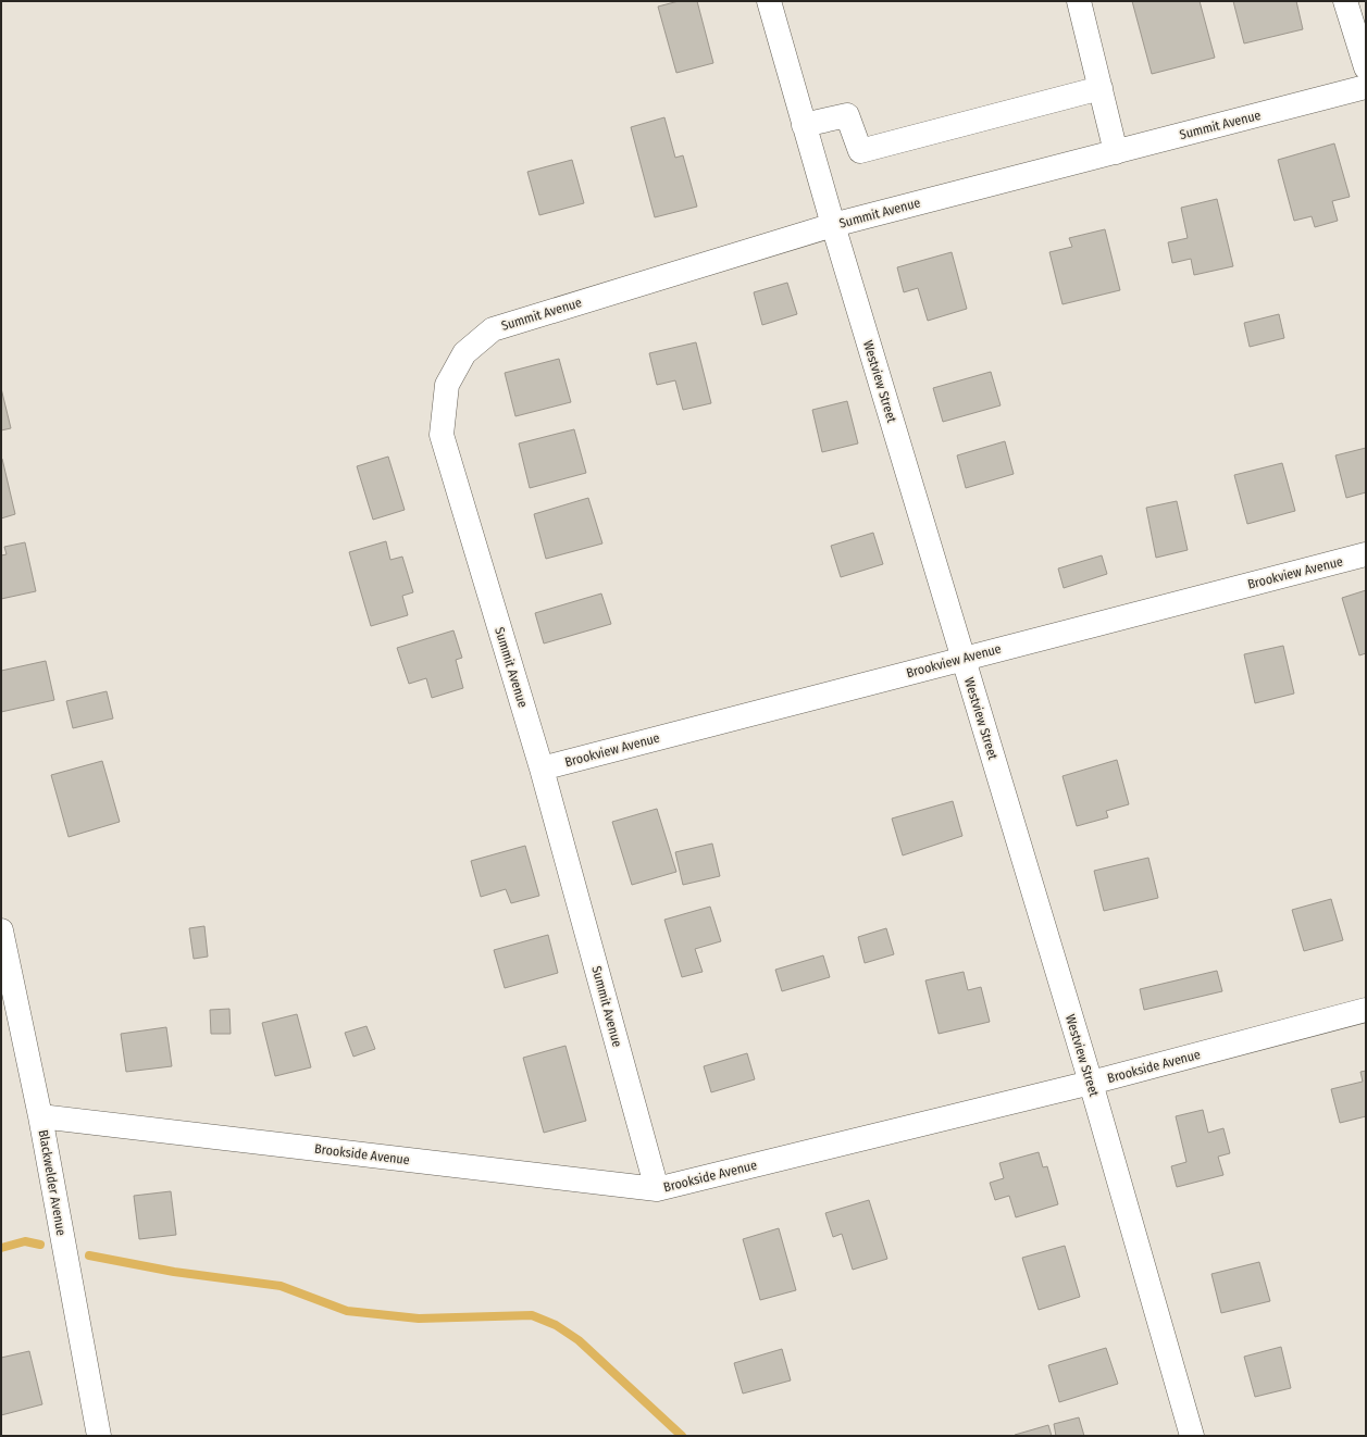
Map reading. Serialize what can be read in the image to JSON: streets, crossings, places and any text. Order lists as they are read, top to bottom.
{
  "streets": {
    "street": [
      "Summit Avenue",
      "Westview Street",
      "Brookview Avenue",
      "Brookside Avenue",
      "Blackwelder Avenue"
    ]
  },
  "crossings": [
    ["Summit Avenue", "Westview Street"],
    ["Summit Avenue", "Brookview Avenue"],
    ["Summit Avenue", "Brookside Avenue"],
    ["Westview Street", "Brookview Avenue"],
    ["Westview Street", "Brookside Avenue"],
    ["Brookside Avenue", "Blackwelder Avenue"]
  ]
}
